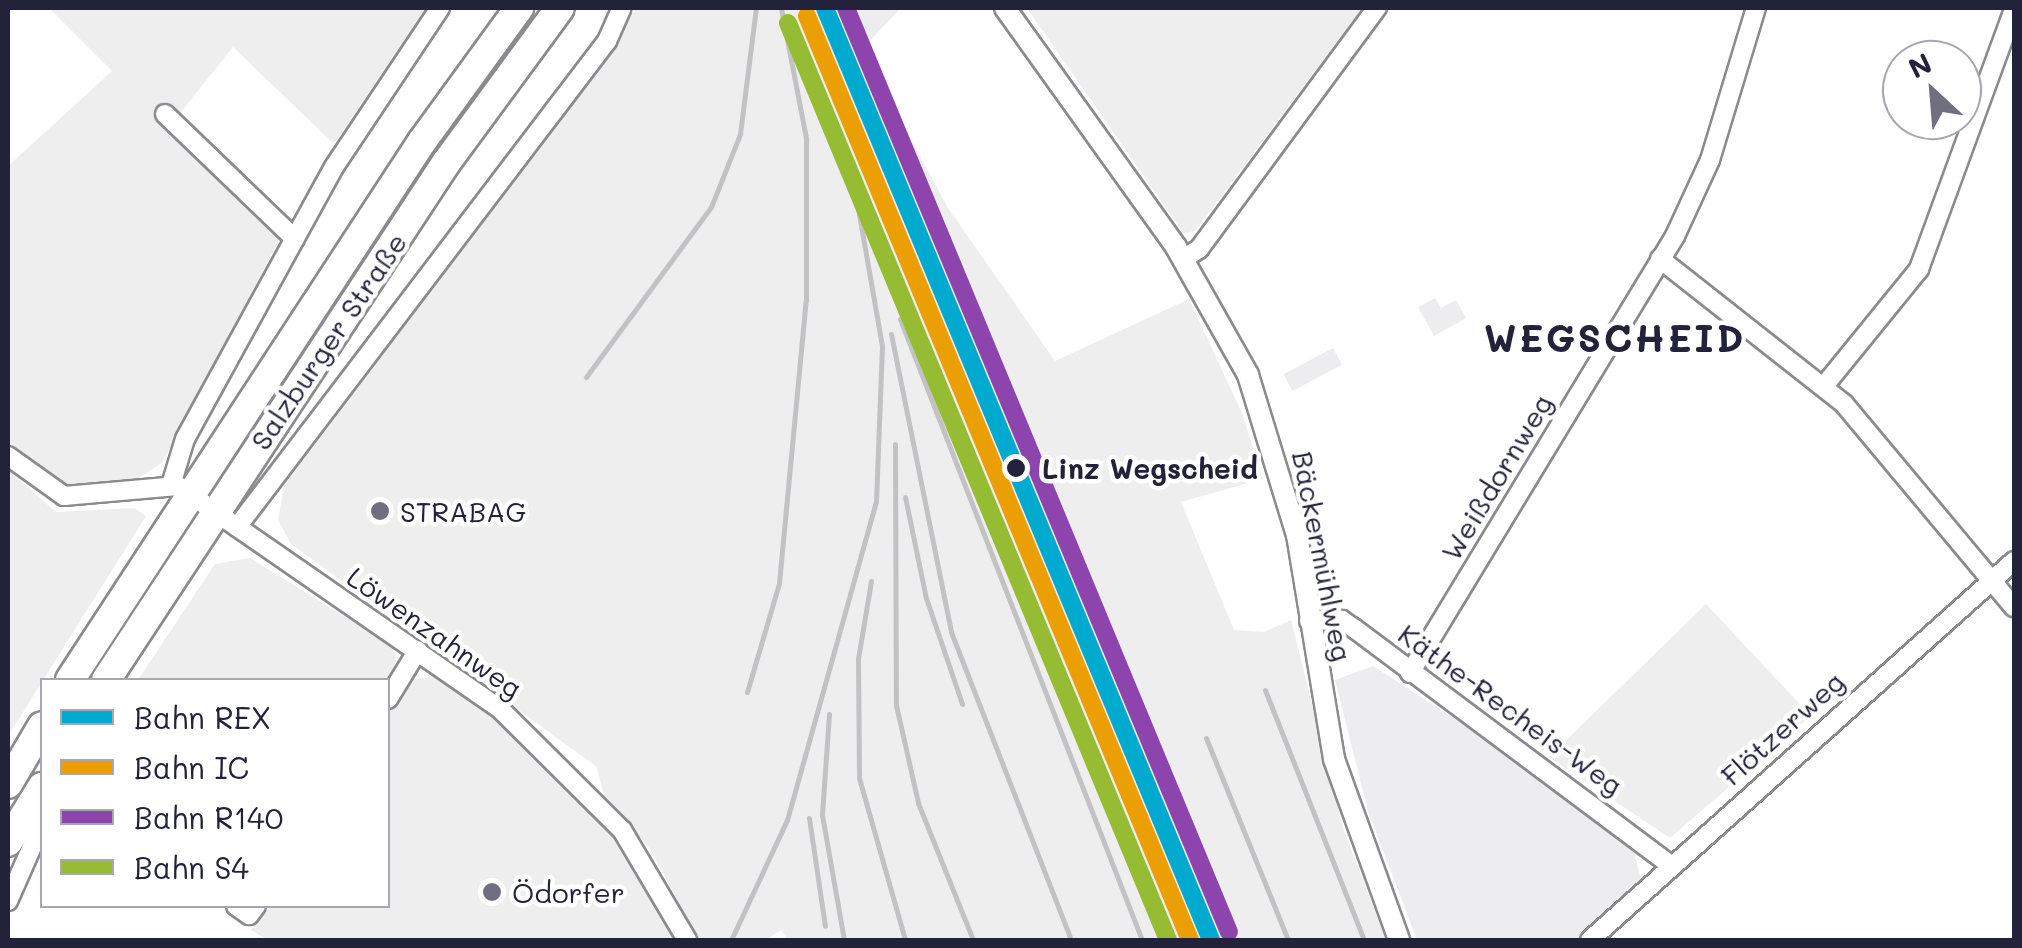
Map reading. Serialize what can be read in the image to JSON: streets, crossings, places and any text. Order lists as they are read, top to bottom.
{
  "streets": {
    "main road": ["Salzburger Straße"],
    "street": [
      "Weißdornweg",
      "Bäckermühlweg",
      "Löwenzahnweg",
      "Käthe-Recheis-Weg",
      "Flötzerweg"
    ]
  },
  "crossings": [
    ["Salzburger Straße", "Löwenzahnweg"],
    ["Weißdornweg", "Käthe-Recheis-Weg"],
    ["Bäckermühlweg", "Käthe-Recheis-Weg"],
    ["Käthe-Recheis-Weg", "Flötzerweg"]
  ],
  "districts": ["WEGSCHEID"],
  "places": ["Linz Wegscheid", "STRABAG", "Ödorfer"],
  "lines": [
    "rail line REX",
    "rail line R140",
    "rail line IC",
    "rail line S4"
  ],
  "legend": [
    "Bahn REX",
    "Bahn IC",
    "Bahn R140",
    "Bahn S4"
  ],
  "north": "top left"
}
